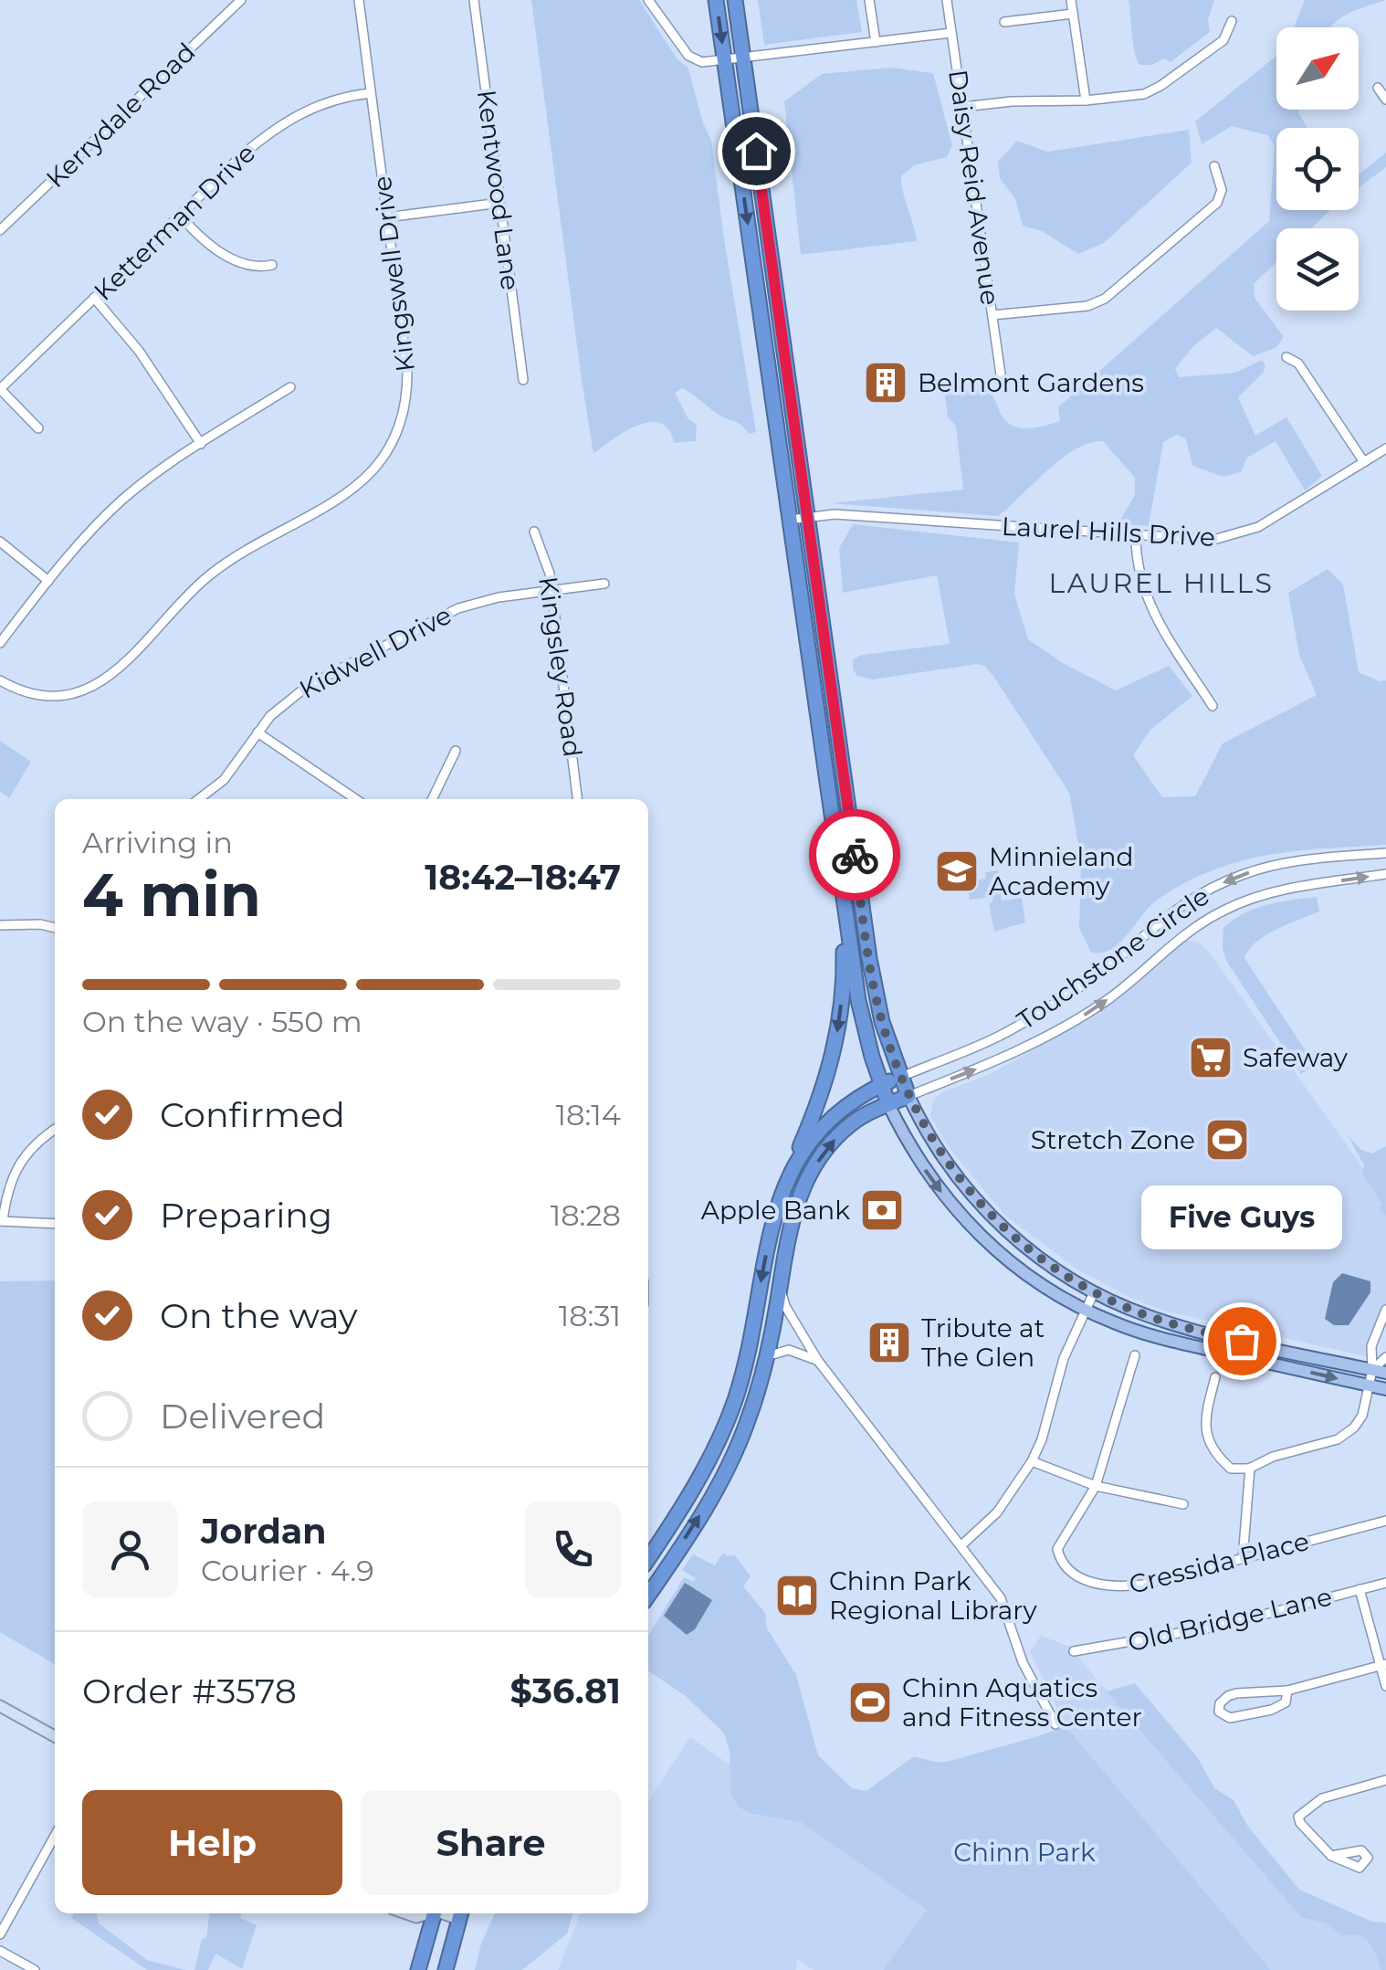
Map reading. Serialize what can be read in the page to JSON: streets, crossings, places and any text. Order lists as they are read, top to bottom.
{
  "streets": {
    "street": [
      "Kerrydale Road",
      "Daisy Reid Avenue",
      "Kentwood Lane",
      "Ketterman Drive",
      "Kingswell Drive",
      "Laurel Hills Drive",
      "Kidwell Drive",
      "Kingsley Road",
      "Touchstone Circle",
      "Cressida Place",
      "Old Bridge Lane"
    ]
  },
  "crossings": [
    ["Ketterman Drive", "Kingswell Drive"],
    ["Kidwell Drive", "Kingsley Road"]
  ],
  "districts": ["LAUREL HILLS"],
  "parks": ["Chinn Park"],
  "places": {
    "building": ["Belmont Gardens", "Tribute at The Glen"],
    "school or university": ["Minnieland Academy"],
    "supermarket": ["Safeway"],
    "sports": ["Stretch Zone", "Chinn Aquatics and Fitness Center"],
    "bank": ["Apple Bank"],
    "other": ["Five Guys"],
    "library": ["Chinn Park Regional Library"]
  },
  "north": "top right",
  "page": {
    "heading": ["4 min", "Arriving in", "18:42–18:47"],
    "panel": [
      "Jordan",
      "Courier · 4.9",
      "Order #3578",
      "$36.81"
    ],
    "bar": "On the way · 550 m",
    "list": [
      ["Confirmed", "18:14"],
      ["Preparing", "18:28"],
      ["On the way", "18:31"],
      "Delivered"
    ],
    "bubble": "Five Guys",
    "buttons": ["Help", "Share"]
  }
}
